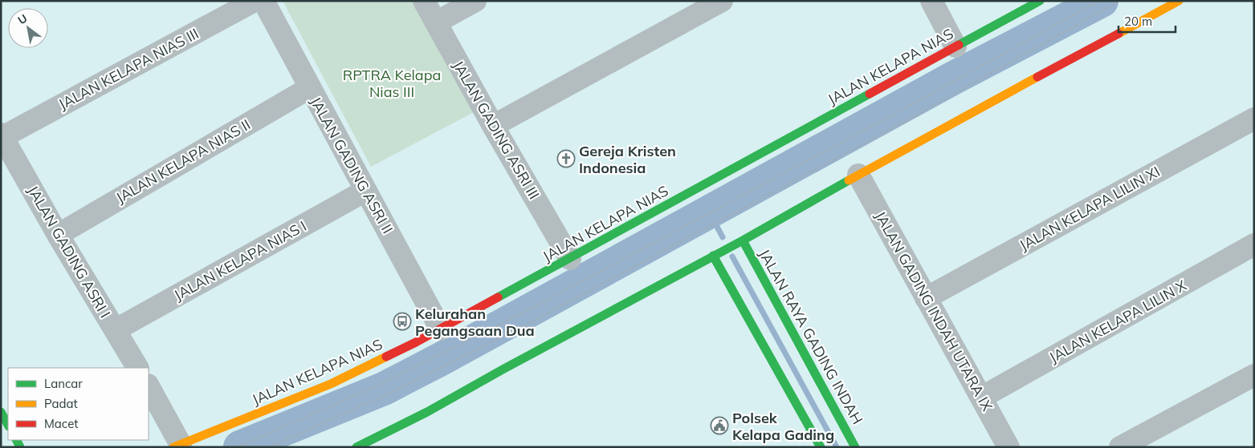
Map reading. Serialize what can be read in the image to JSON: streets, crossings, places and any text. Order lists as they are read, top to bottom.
{
  "streets": {
    "street": [
      "JALAN KELAPA NIAS",
      "JALAN KELAPA NIAS III",
      "JALAN GADING ASRI III",
      "JALAN KELAPA NIAS II",
      "JALAN GADING ASRI II",
      "JALAN KELAPA LILIN XI",
      "JALAN GADING ASRI I",
      "JALAN KELAPA NIAS I",
      "JALAN GADING INDAH UTARA IX",
      "JALAN KELAPA LILIN X",
      "JALAN RAYA GADING INDAH"
    ]
  },
  "crossings": [
    ["JALAN KELAPA NIAS", "JALAN GADING ASRI III"],
    ["JALAN KELAPA NIAS", "JALAN GADING ASRI II"],
    ["JALAN KELAPA NIAS III", "JALAN GADING ASRI I"],
    ["JALAN KELAPA NIAS II", "JALAN GADING ASRI II"],
    ["JALAN KELAPA NIAS II", "JALAN GADING ASRI I"],
    ["JALAN GADING ASRI II", "JALAN KELAPA NIAS I"],
    ["JALAN KELAPA LILIN XI", "JALAN GADING INDAH UTARA IX"],
    ["JALAN GADING ASRI I", "JALAN KELAPA NIAS I"],
    ["JALAN GADING INDAH UTARA IX", "JALAN KELAPA LILIN X"]
  ],
  "parks": ["RPTRA Kelapa Nias III"],
  "places": {
    "church": ["Gereja Kristen Indonesia"],
    "bus stop": ["Kelurahan Pegangsaan Dua"],
    "public building": ["Polsek Kelapa Gading"]
  },
  "legend": ["Lancar", "Padat", "Macet"],
  "scale_bar": "20 m",
  "north": "top left"
}
